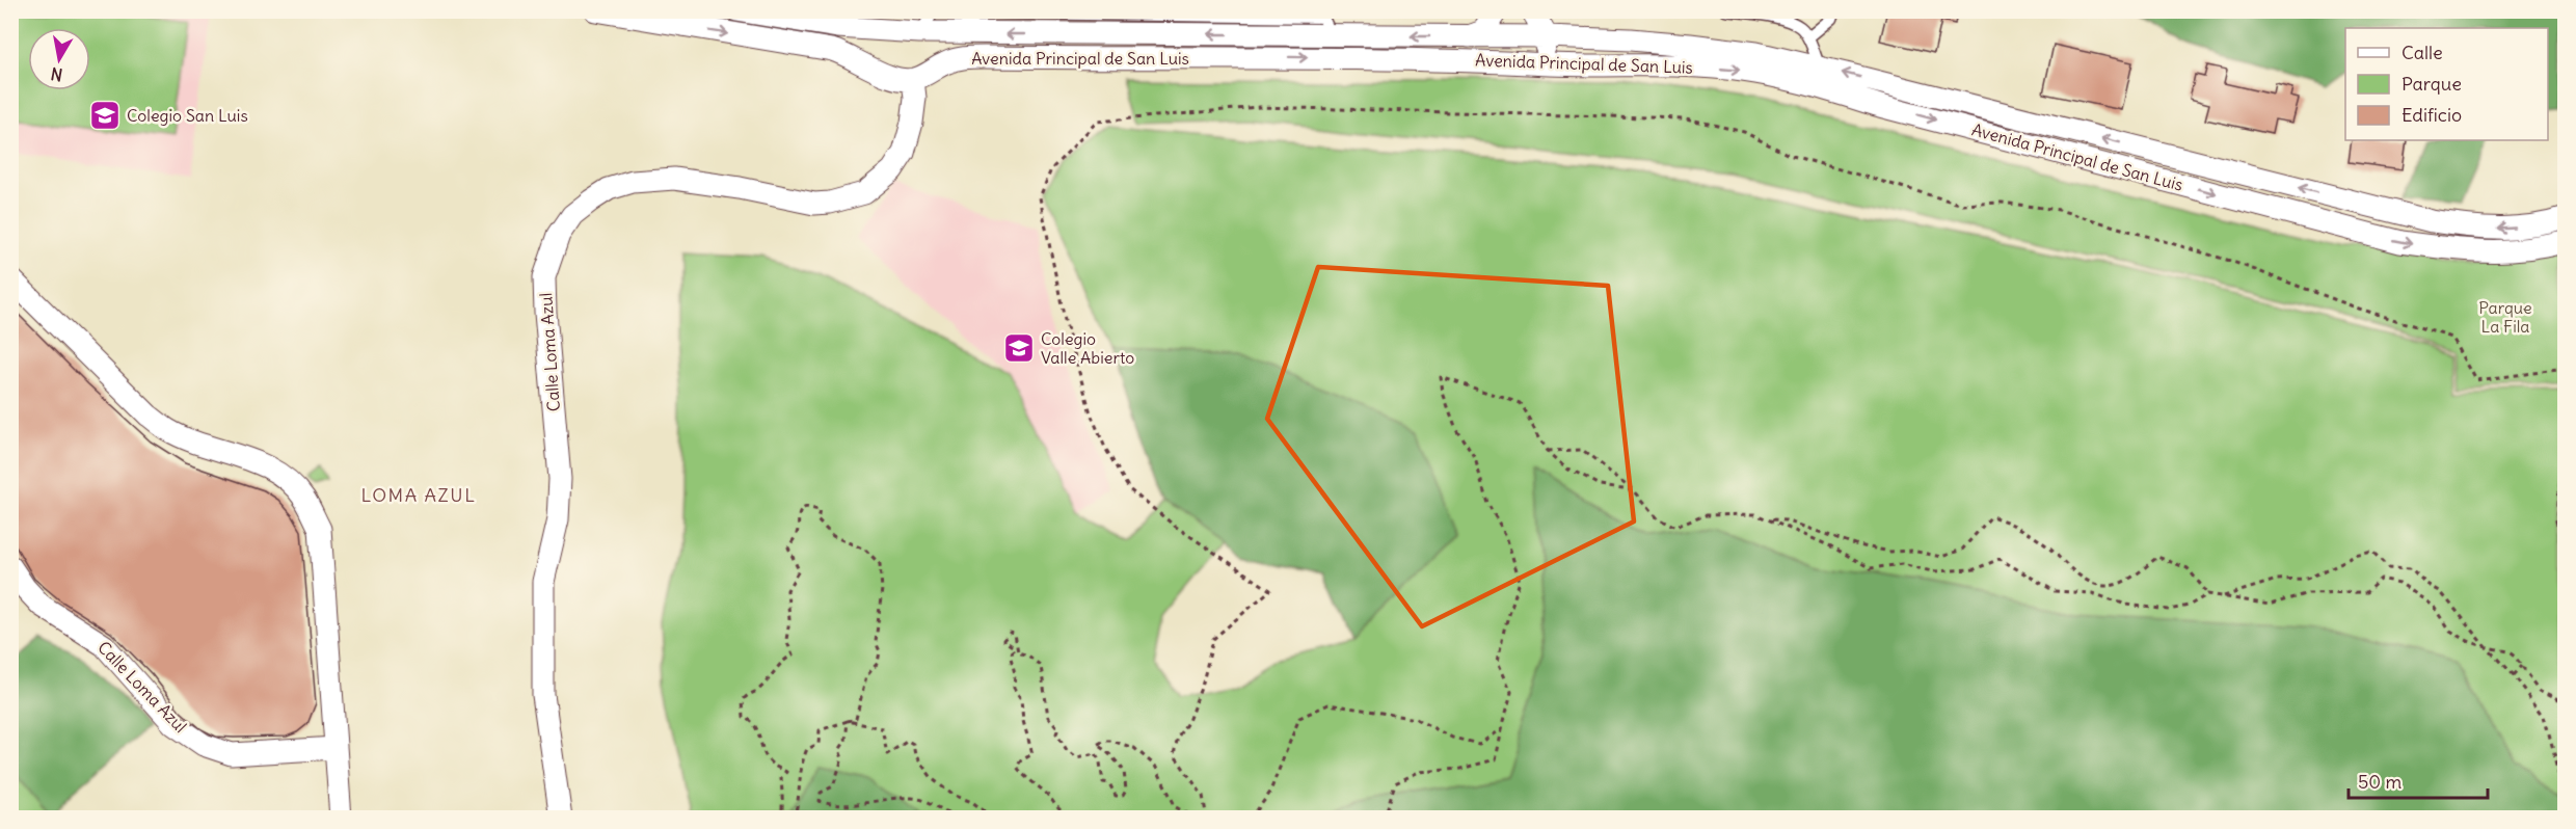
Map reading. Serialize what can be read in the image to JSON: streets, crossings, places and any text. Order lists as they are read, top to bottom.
{
  "streets": {
    "street": ["Avenida Principal de San Luis", "Calle Loma Azul"]
  },
  "crossings": [
    ["Avenida Principal de San Luis", "Calle Loma Azul"]
  ],
  "districts": ["LOMA AZUL"],
  "parks": ["Parque La Fila"],
  "places": {
    "school or university": ["Colegio San Luis", "Colegio Valle Abierto"]
  },
  "legend": ["Calle", "Parque", "Edificio"],
  "scale_bar": "50 m",
  "north": "bottom"
}
